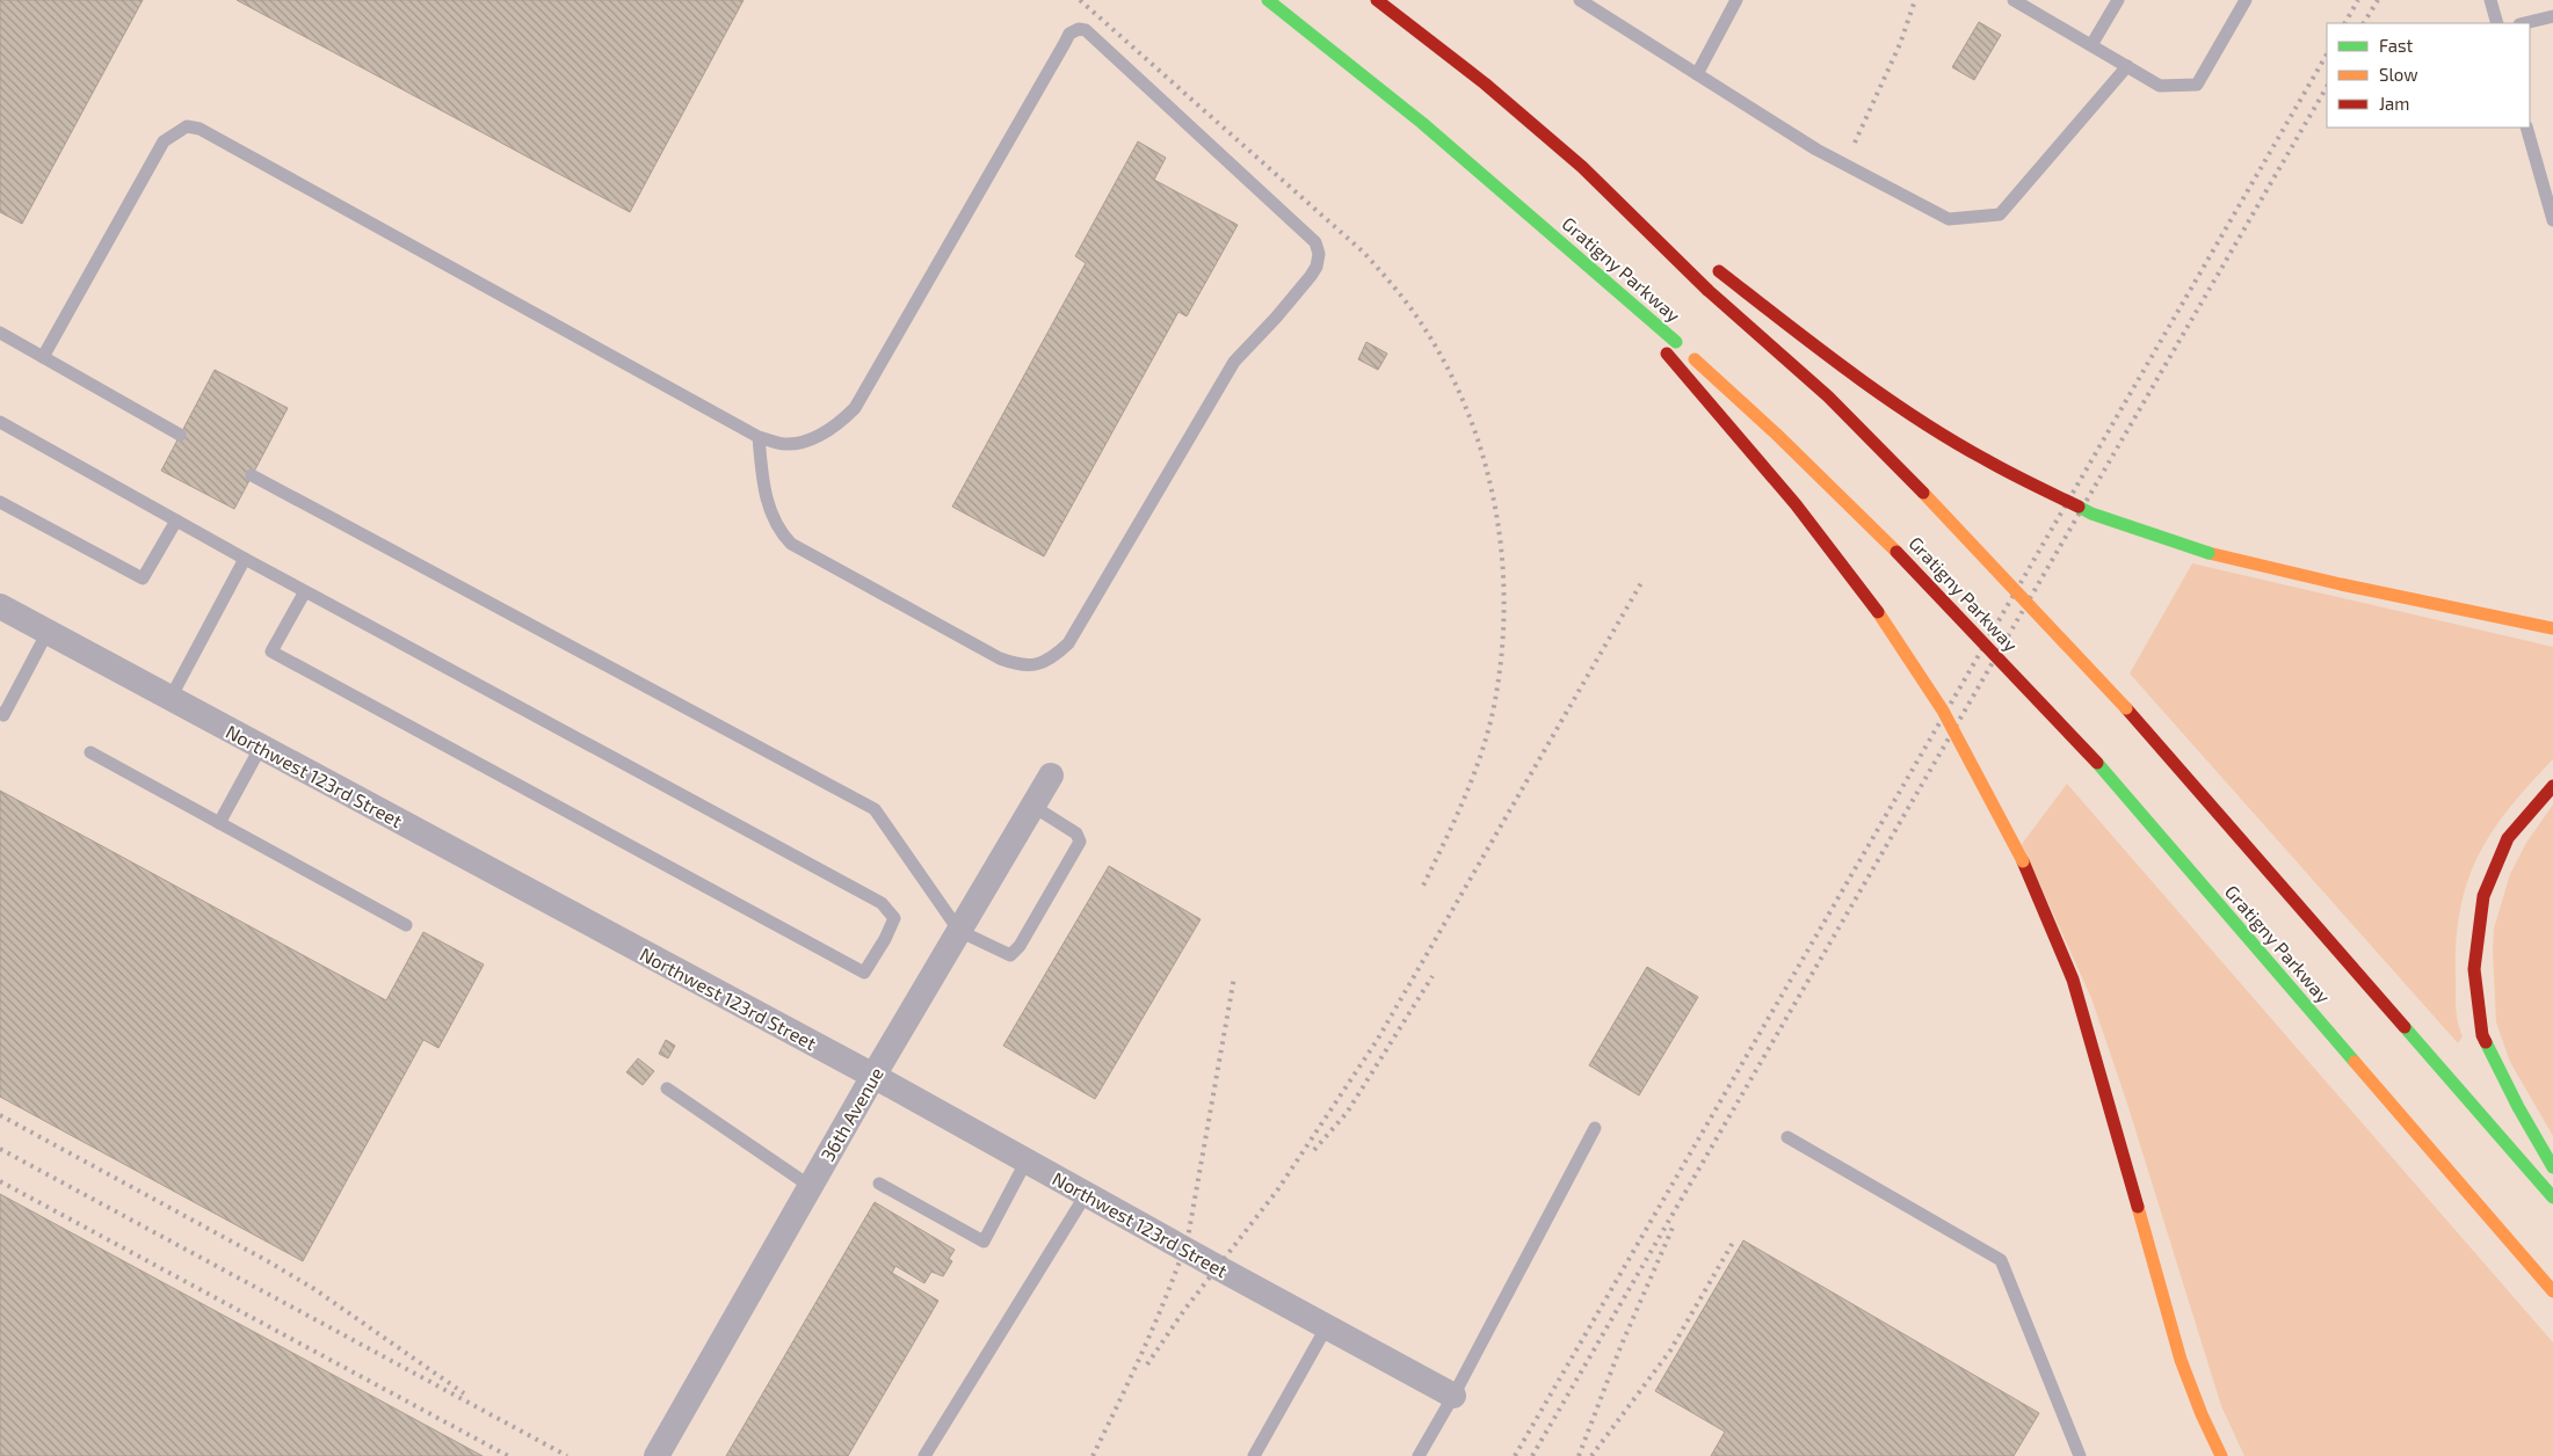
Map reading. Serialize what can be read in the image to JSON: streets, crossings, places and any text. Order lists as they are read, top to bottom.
{
  "streets": {
    "highway": ["Gratigny Parkway"],
    "street": ["Northwest 123rd Street", "36th Avenue"]
  },
  "crossings": [
    ["Northwest 123rd Street", "36th Avenue"]
  ],
  "legend": ["Fast", "Slow", "Jam"]
}
